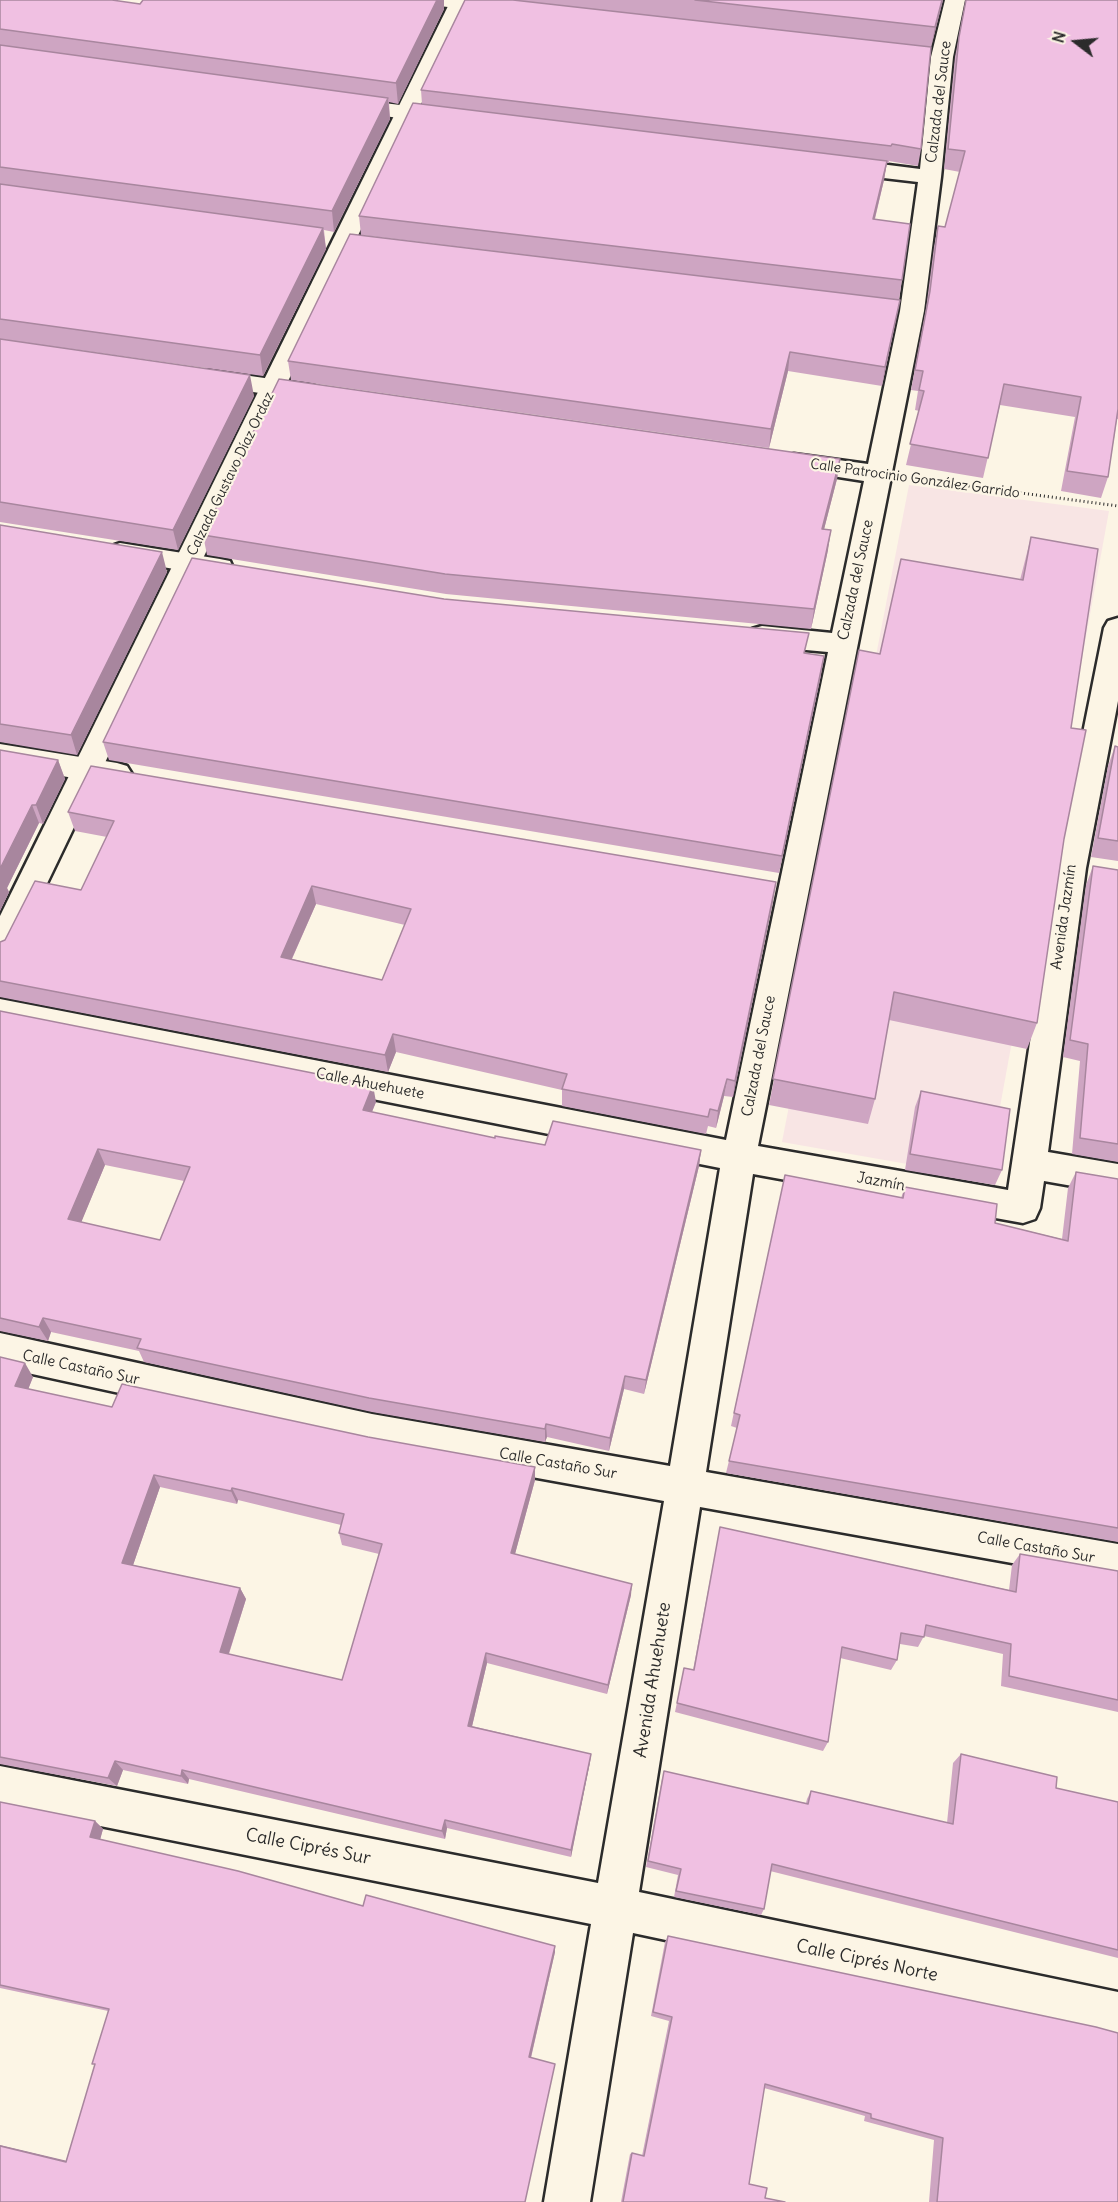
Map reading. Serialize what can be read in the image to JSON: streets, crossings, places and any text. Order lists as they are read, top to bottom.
{
  "streets": {
    "street": [
      "Calzada del Sauce",
      "Calzada Gustavo Díaz Ordaz",
      "Calle Patrocinio González Garrido",
      "Avenida Jazmín",
      "Calle Ahuehuete",
      "Jazmín",
      "Calle Castaño Sur",
      "Avenida Ahuehuete",
      "Calle Ciprés Sur",
      "Calle Ciprés Norte"
    ]
  },
  "crossings": [
    ["Calzada del Sauce", "Calle Patrocinio González Garrido"],
    ["Calzada del Sauce", "Calle Ahuehuete"],
    ["Calzada del Sauce", "Jazmín"],
    ["Calzada del Sauce", "Avenida Ahuehuete"],
    ["Avenida Jazmín", "Jazmín"],
    ["Calle Ahuehuete", "Jazmín"],
    ["Calle Ahuehuete", "Avenida Ahuehuete"],
    ["Jazmín", "Avenida Ahuehuete"],
    ["Calle Castaño Sur", "Avenida Ahuehuete"],
    ["Avenida Ahuehuete", "Calle Ciprés Sur"],
    ["Avenida Ahuehuete", "Calle Ciprés Norte"],
    ["Calle Ciprés Sur", "Calle Ciprés Norte"]
  ],
  "north": "left"
}
